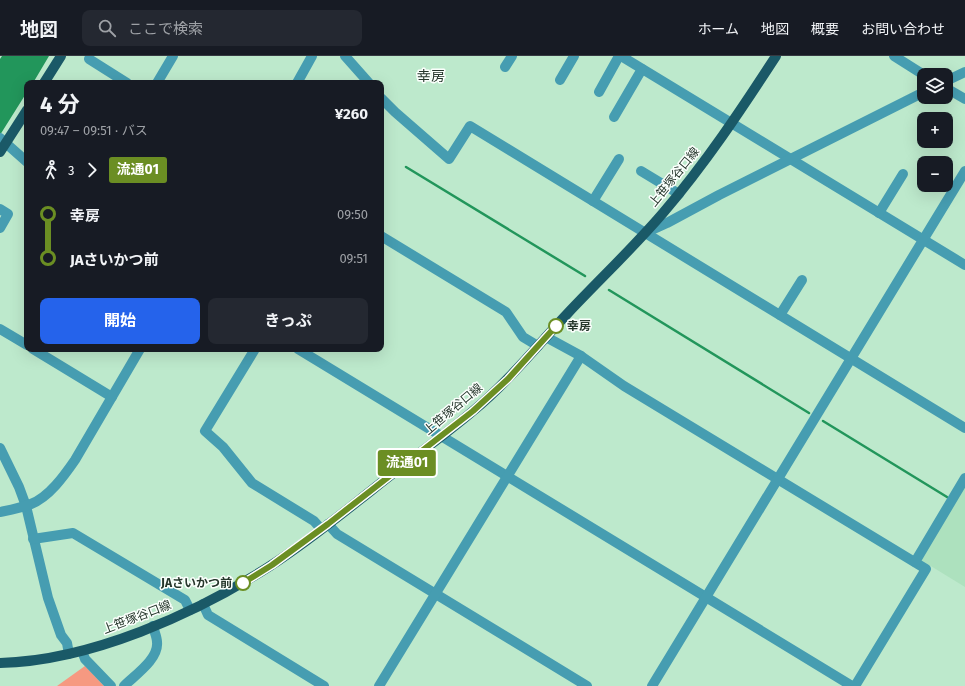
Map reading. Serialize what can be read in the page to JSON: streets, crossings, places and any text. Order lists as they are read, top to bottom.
{
  "streets": {
    "main road": ["上笹塚谷口線"]
  },
  "districts": ["幸房"],
  "places": ["幸房", "JAさいかつ前"],
  "lines": ["bus line 流通01"],
  "page": {
    "header": "地図",
    "search": "ここで検索",
    "nav": [
      "ホーム",
      "地図",
      "概要",
      "お問い合わせ"
    ],
    "on_map": "流通01",
    "map_buttons": ["+", "−"],
    "heading": ["4 分", "09:47 – 09:51 · バス", "¥260"],
    "legs": ["3", "流通01"],
    "list": [
      {
        "name": "幸房",
        "value": "09:50"
      },
      {
        "name": "JAさいかつ前",
        "value": "09:51"
      }
    ],
    "buttons": ["開始", "きっぷ"]
  }
}
